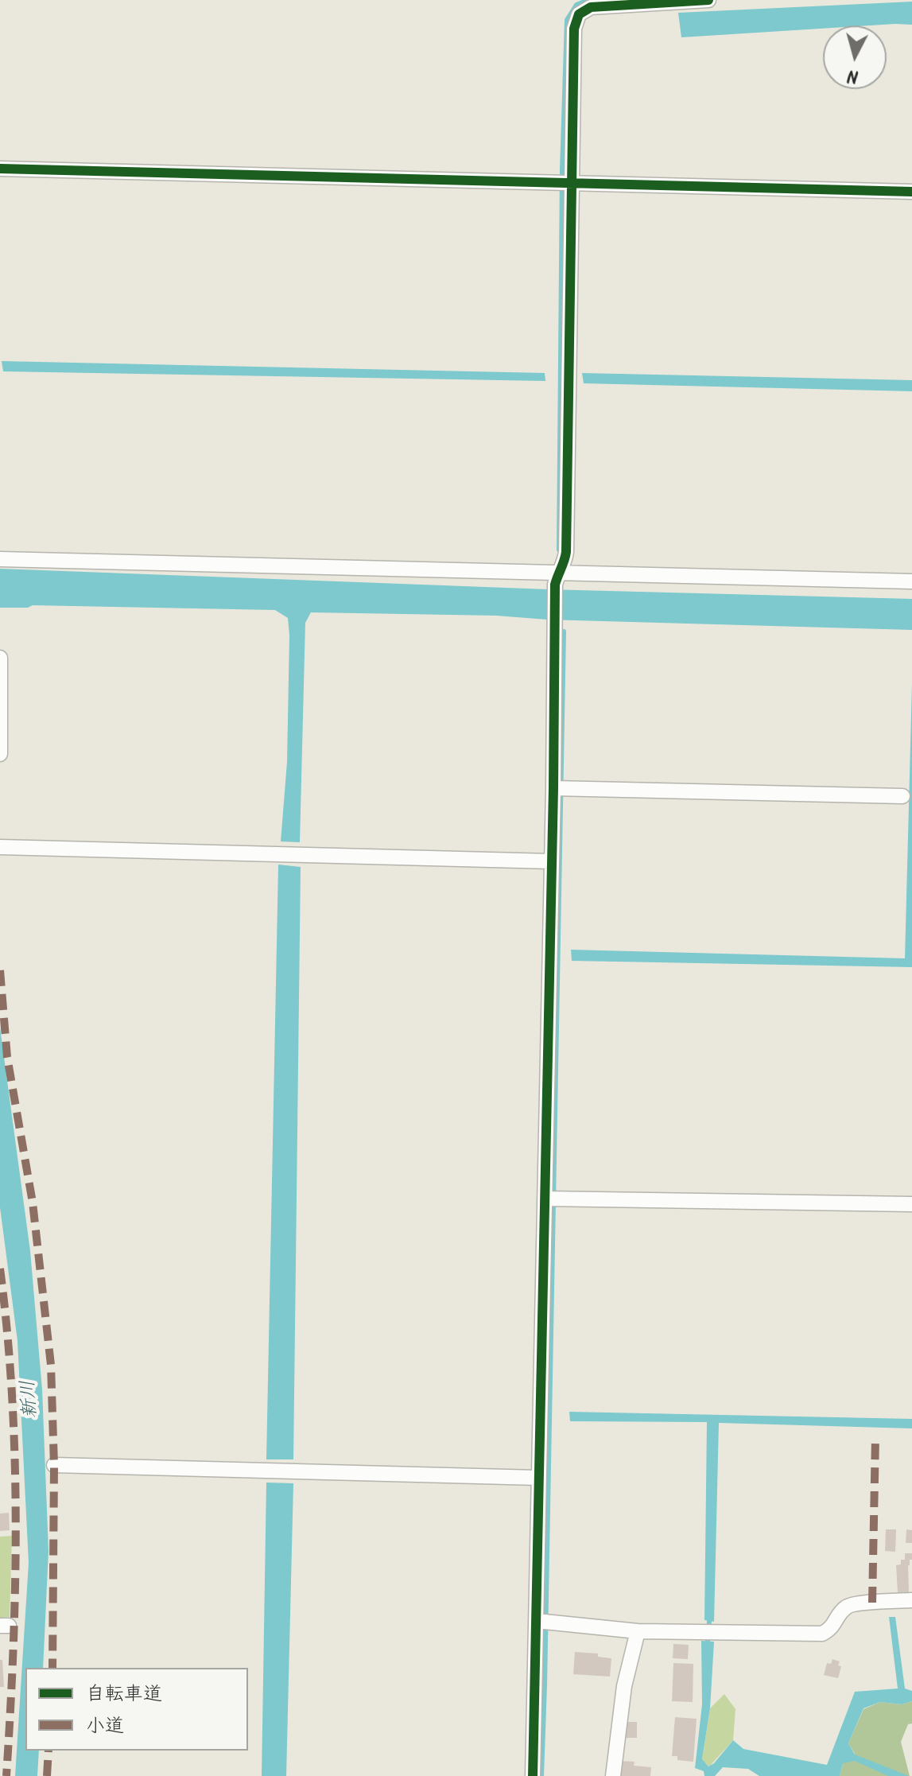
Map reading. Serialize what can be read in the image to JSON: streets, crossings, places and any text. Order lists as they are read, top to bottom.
{
  "water": ["新川"],
  "legend": ["自転車道", "小道"],
  "north": "bottom"
}
